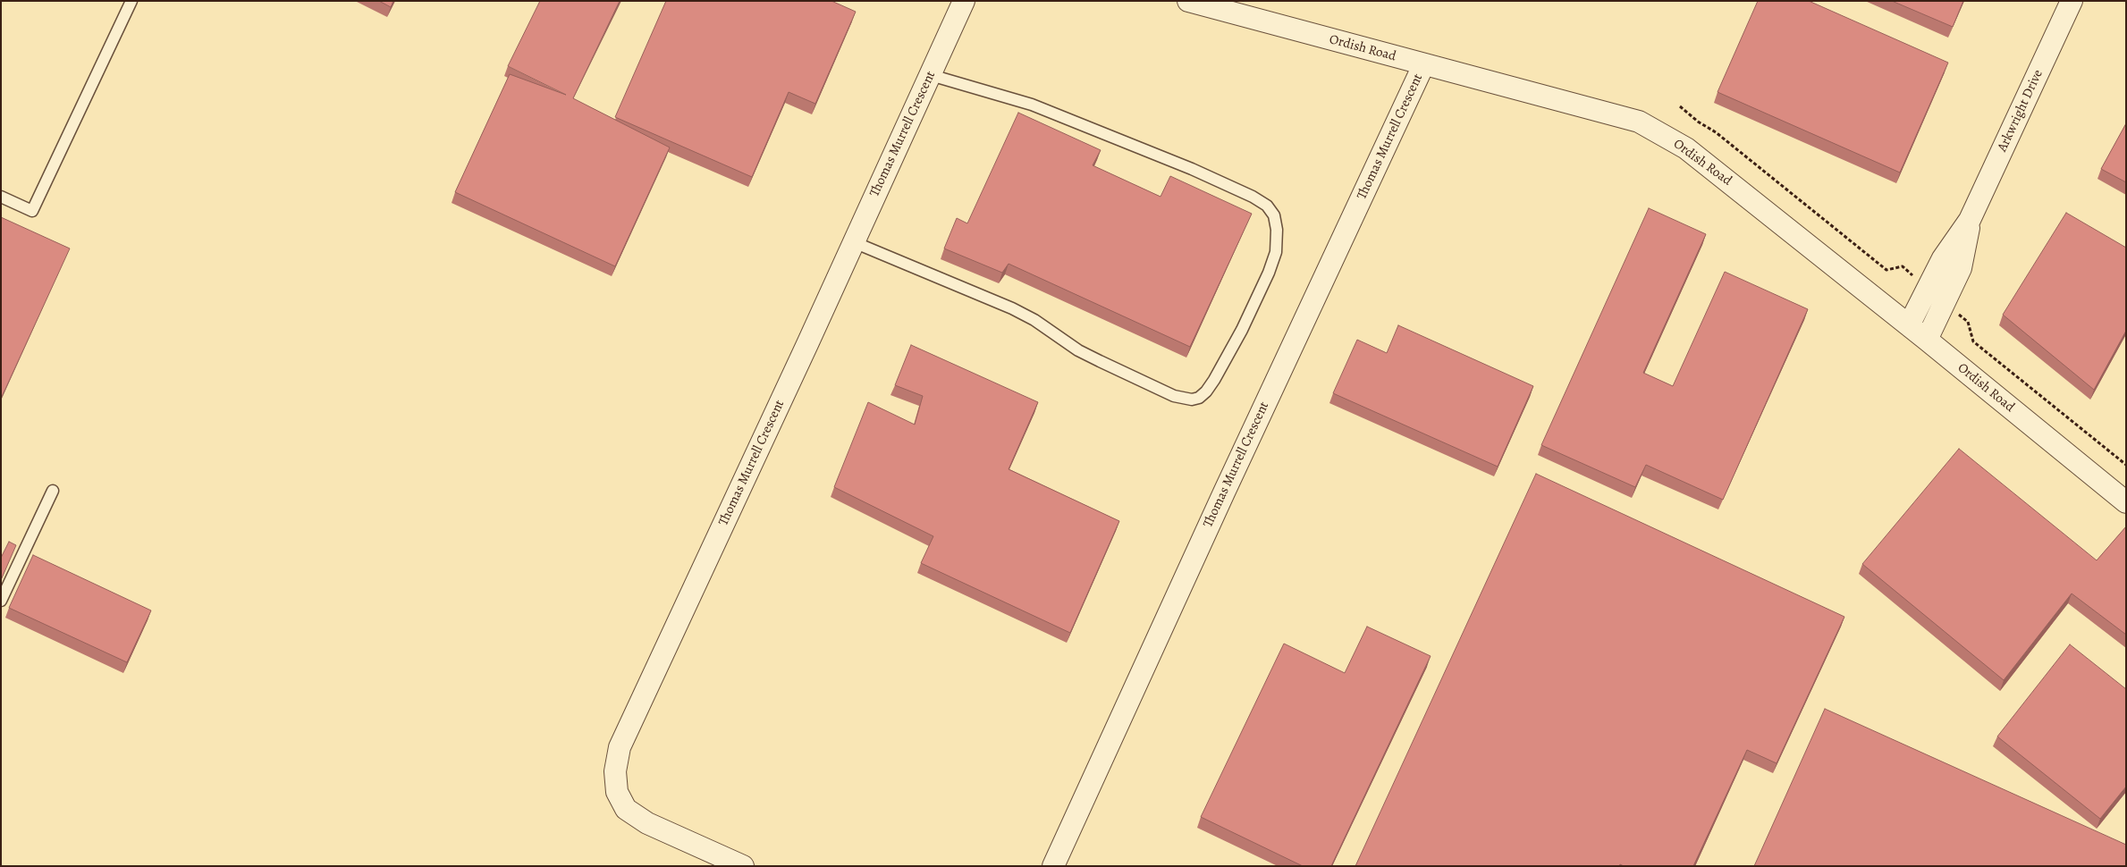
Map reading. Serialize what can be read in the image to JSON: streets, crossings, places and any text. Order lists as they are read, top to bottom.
{
  "streets": {
    "street": ["Ordish Road", "Arkwright Drive", "Thomas Murrell Crescent"]
  },
  "crossings": [
    ["Ordish Road", "Arkwright Drive"],
    ["Ordish Road", "Thomas Murrell Crescent"]
  ]
}
